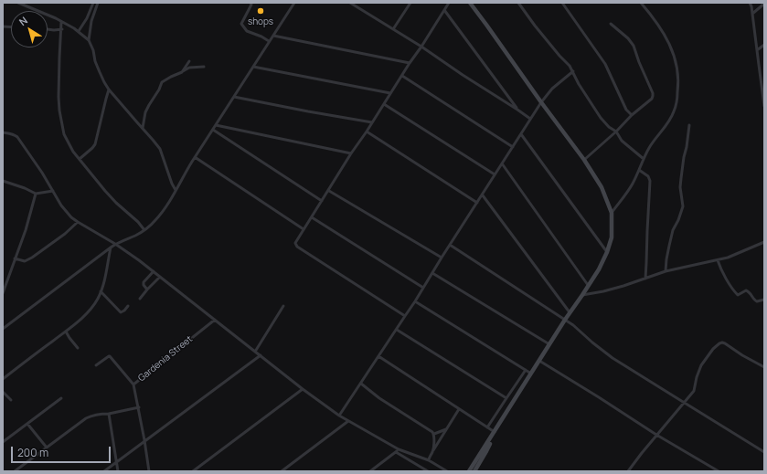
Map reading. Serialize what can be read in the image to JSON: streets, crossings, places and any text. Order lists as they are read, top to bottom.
{
  "streets": {
    "street": ["Gardenia Street"]
  },
  "places": ["shops"],
  "scale_bar": "200 m",
  "north": "top left"
}
